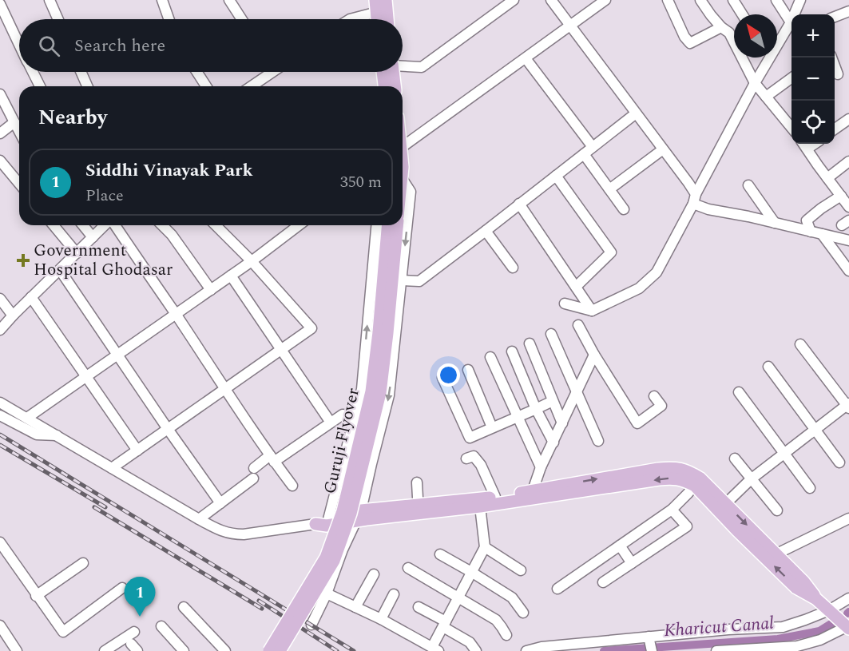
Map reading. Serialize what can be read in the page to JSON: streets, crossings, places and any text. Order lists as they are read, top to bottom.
{
  "streets": {
    "main road": ["Guruji Flyover"]
  },
  "water": ["Kharicut Canal"],
  "places": {
    "health": ["Government Hospital Ghodasar"]
  },
  "north": "top left",
  "page": {
    "map_buttons": ["+", "−"],
    "search": "Search here",
    "heading": "Nearby",
    "list": [
      {
        "mark": "1",
        "name": "Siddhi Vinayak Park",
        "note": "Place",
        "value": "350 m"
      }
    ],
    "pins": "1"
  }
}
